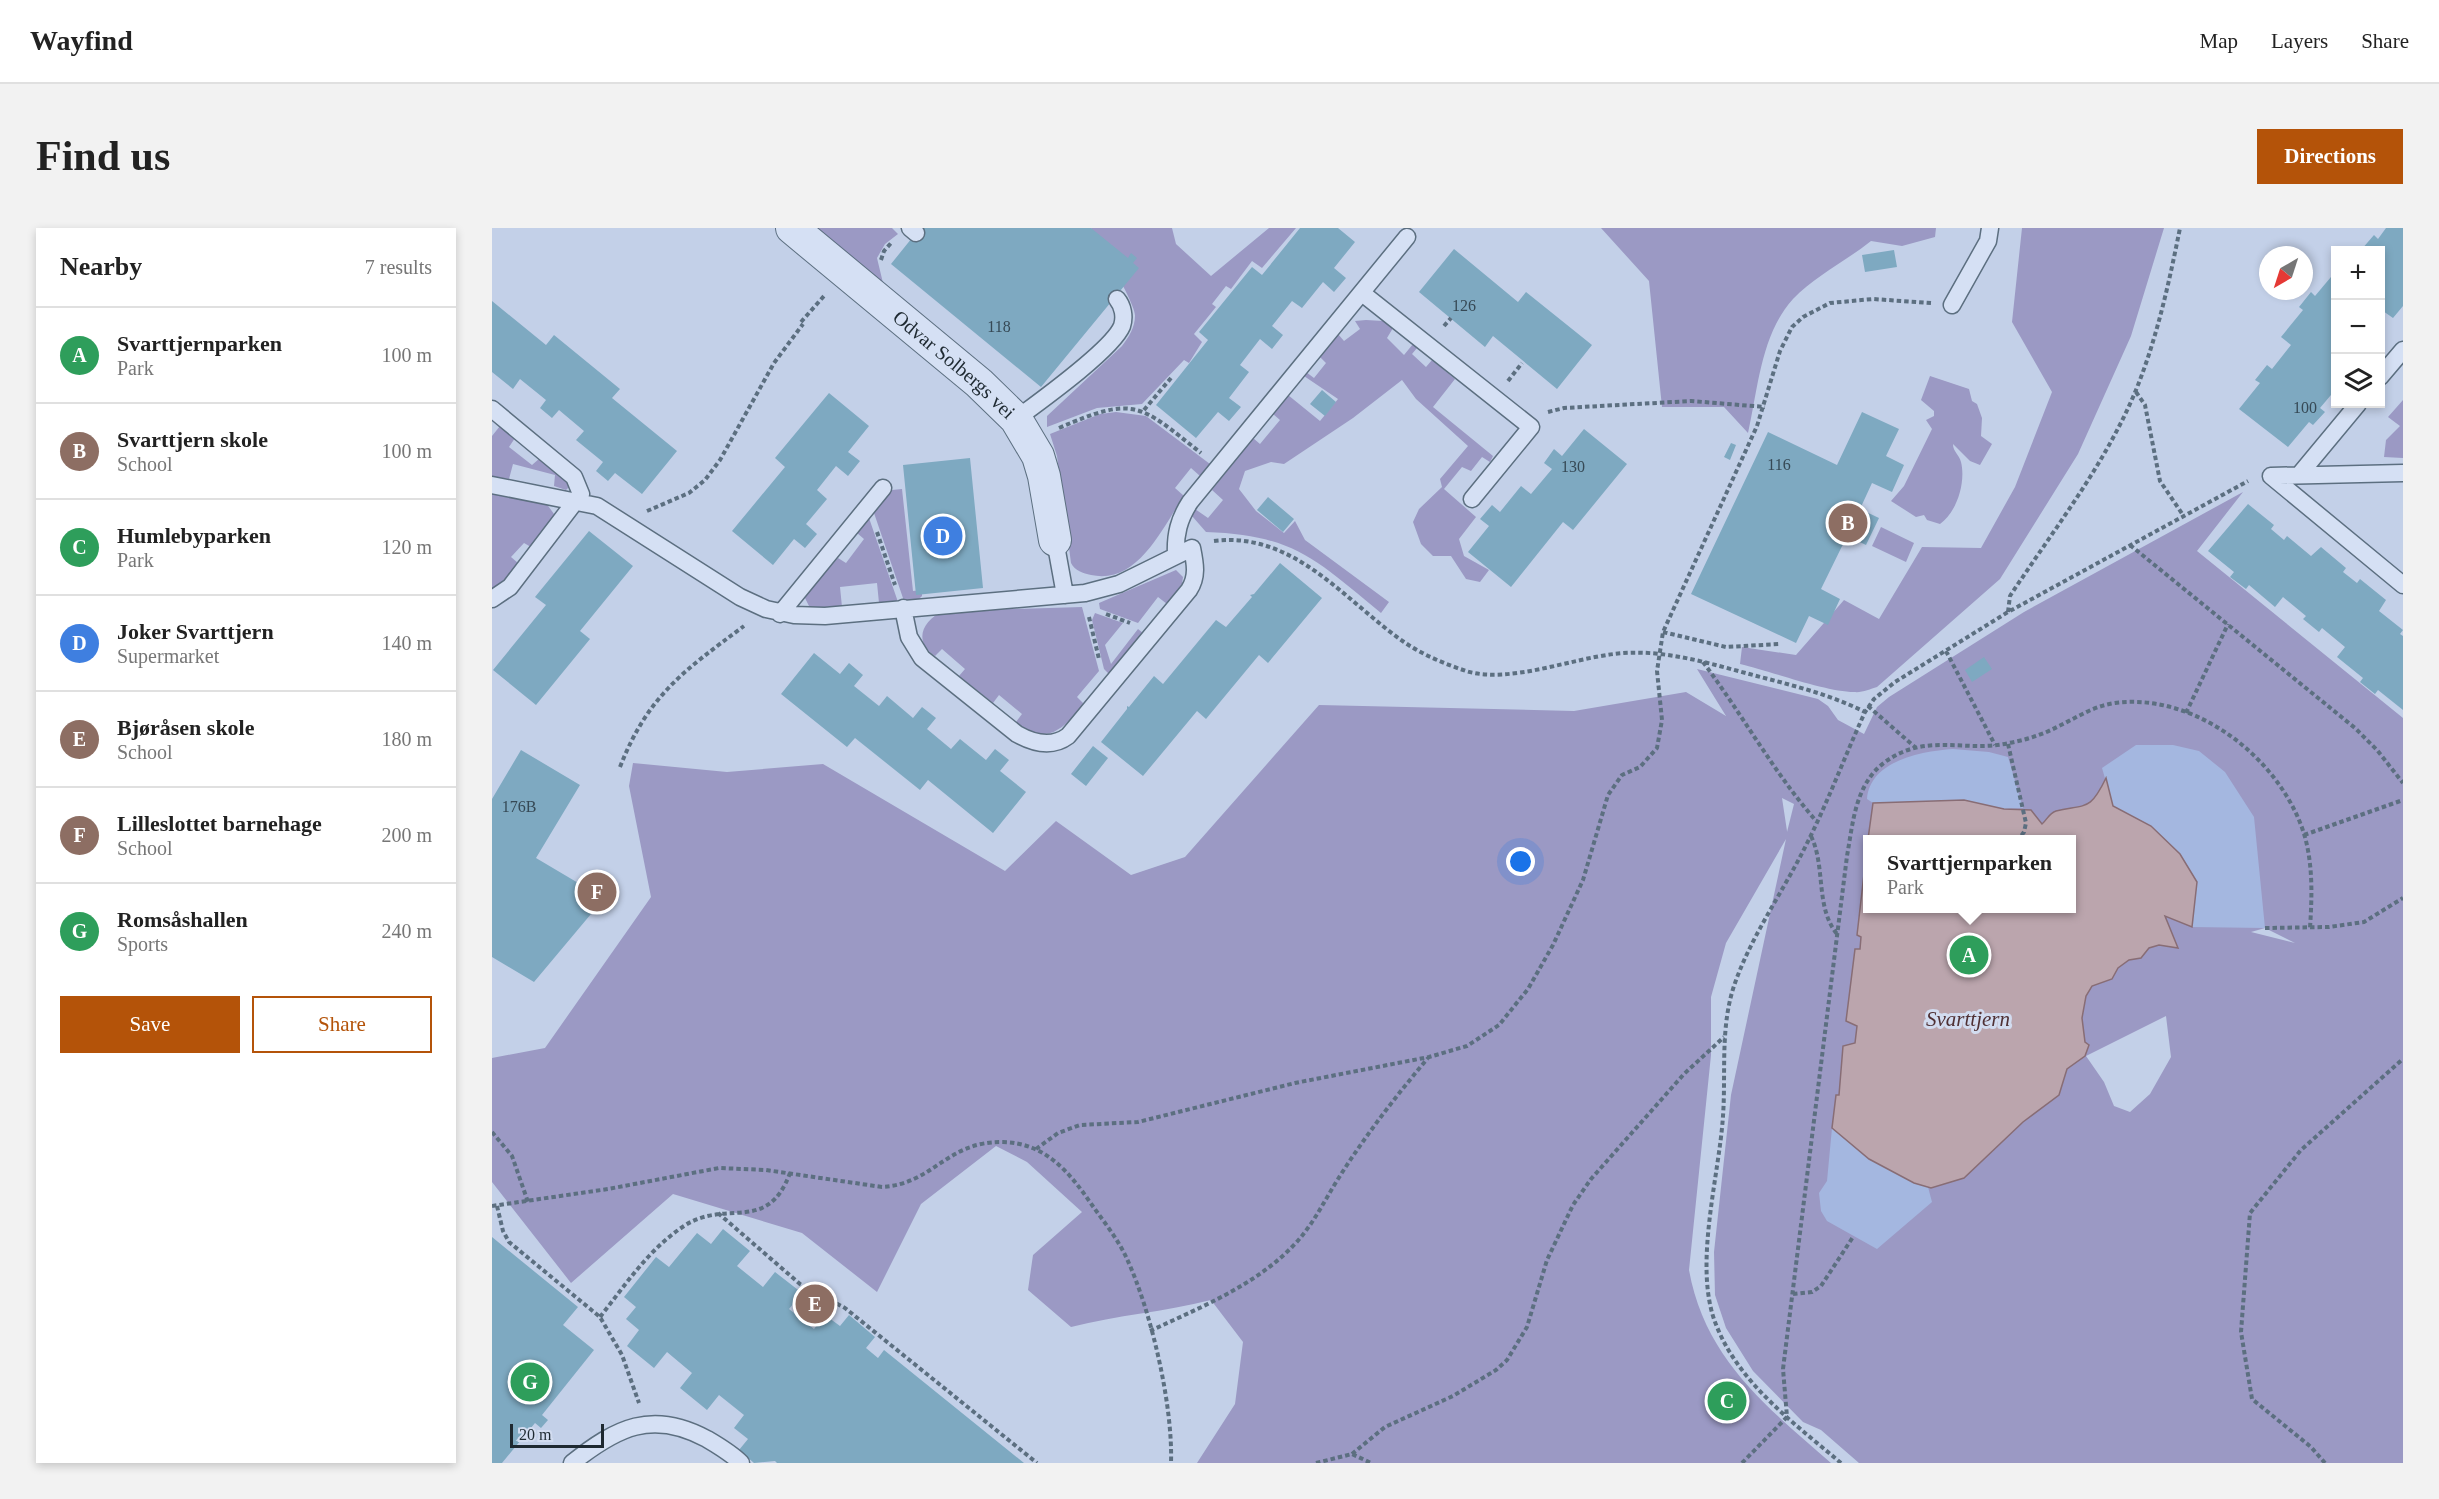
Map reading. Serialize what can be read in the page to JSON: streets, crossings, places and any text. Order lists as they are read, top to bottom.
{
  "streets": {
    "street": ["Odvar Solbergs vei"]
  },
  "water": ["Svarttjern"],
  "house_numbers": [
    "126",
    "118",
    "100",
    "116",
    "130",
    "176B"
  ],
  "scale_bar": "20 m",
  "north": "bottom left",
  "page": {
    "header": "Wayfind",
    "nav": ["Map", "Layers", "Share"],
    "buttons": [
      "Directions",
      ["Save", "Share"]
    ],
    "title": "Find us",
    "heading": ["Nearby", "7 results"],
    "map_buttons": ["+", "−"],
    "list": [
      {
        "mark": "A",
        "name": "Svarttjernparken",
        "note": "Park",
        "value": "100 m"
      },
      {
        "mark": "B",
        "name": "Svarttjern skole",
        "note": "School",
        "value": "100 m"
      },
      {
        "mark": "C",
        "name": "Humlebyparken",
        "note": "Park",
        "value": "120 m"
      },
      {
        "mark": "D",
        "name": "Joker Svarttjern",
        "note": "Supermarket",
        "value": "140 m"
      },
      {
        "mark": "E",
        "name": "Bjøråsen skole",
        "note": "School",
        "value": "180 m"
      },
      {
        "mark": "F",
        "name": "Lilleslottet barnehage",
        "note": "School",
        "value": "200 m"
      },
      {
        "mark": "G",
        "name": "Romsåshallen",
        "note": "Sports",
        "value": "240 m"
      }
    ],
    "pins": [
      "B",
      "D",
      "F",
      "A",
      "E",
      "G",
      "C"
    ],
    "popup": ["Svarttjernparken", "Park"],
    "scale": "20 m"
  }
}
